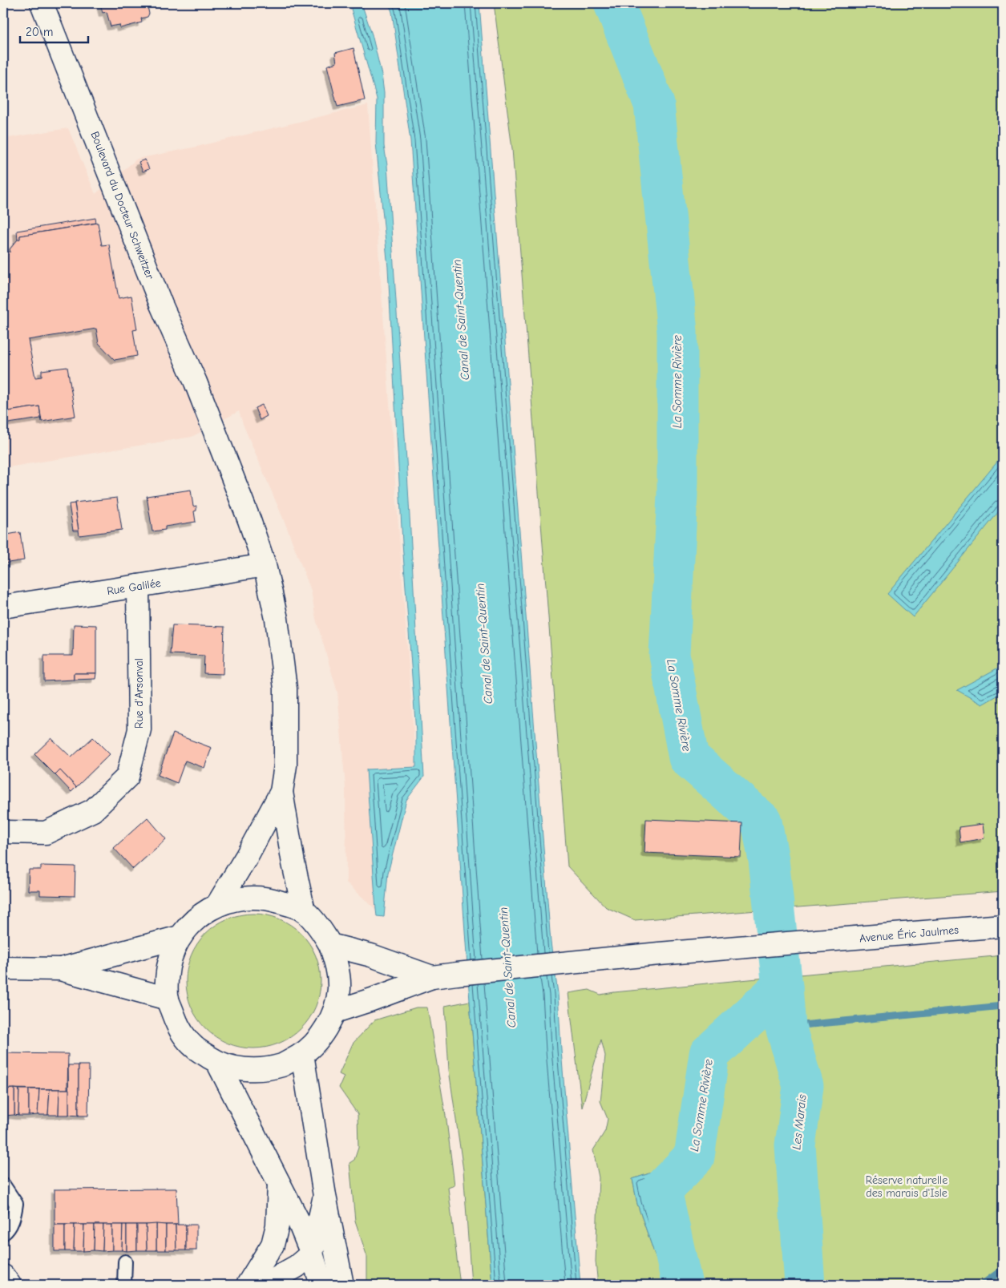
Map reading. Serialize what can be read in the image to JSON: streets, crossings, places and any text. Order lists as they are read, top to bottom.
{
  "streets": {
    "street": [
      "Boulevard du Docteur Schweitzer",
      "Rue Galilée",
      "Rue d'Arsonval",
      "Avenue Éric Jaulmes"
    ]
  },
  "crossings": [
    ["Boulevard du Docteur Schweitzer", "Rue Galilée"],
    ["Rue Galilée", "Rue d'Arsonval"]
  ],
  "water": ["Canal de Saint-Quentin", "La Somme Rivière", "Les Marais"],
  "parks": ["Réserve naturelle des marais d'Isle"],
  "scale_bar": "20 m"
}
